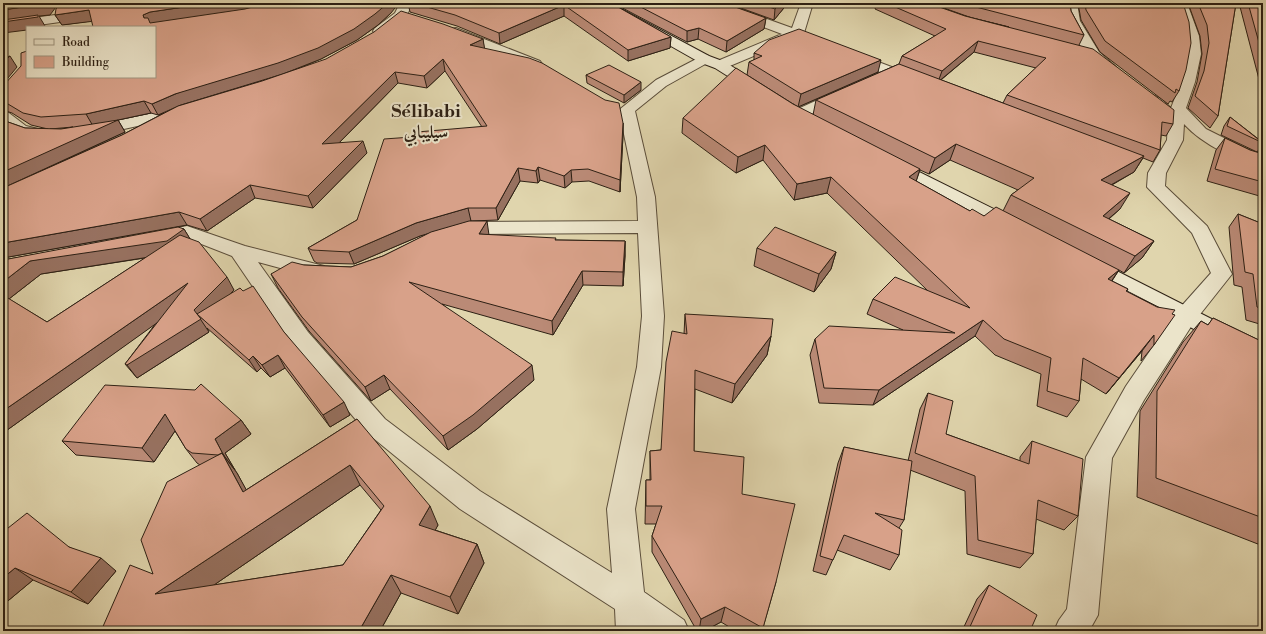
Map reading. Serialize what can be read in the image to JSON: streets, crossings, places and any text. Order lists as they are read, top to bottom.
{
  "districts": ["Sélibabi سيليبابي"],
  "legend": ["Road", "Building"]
}
